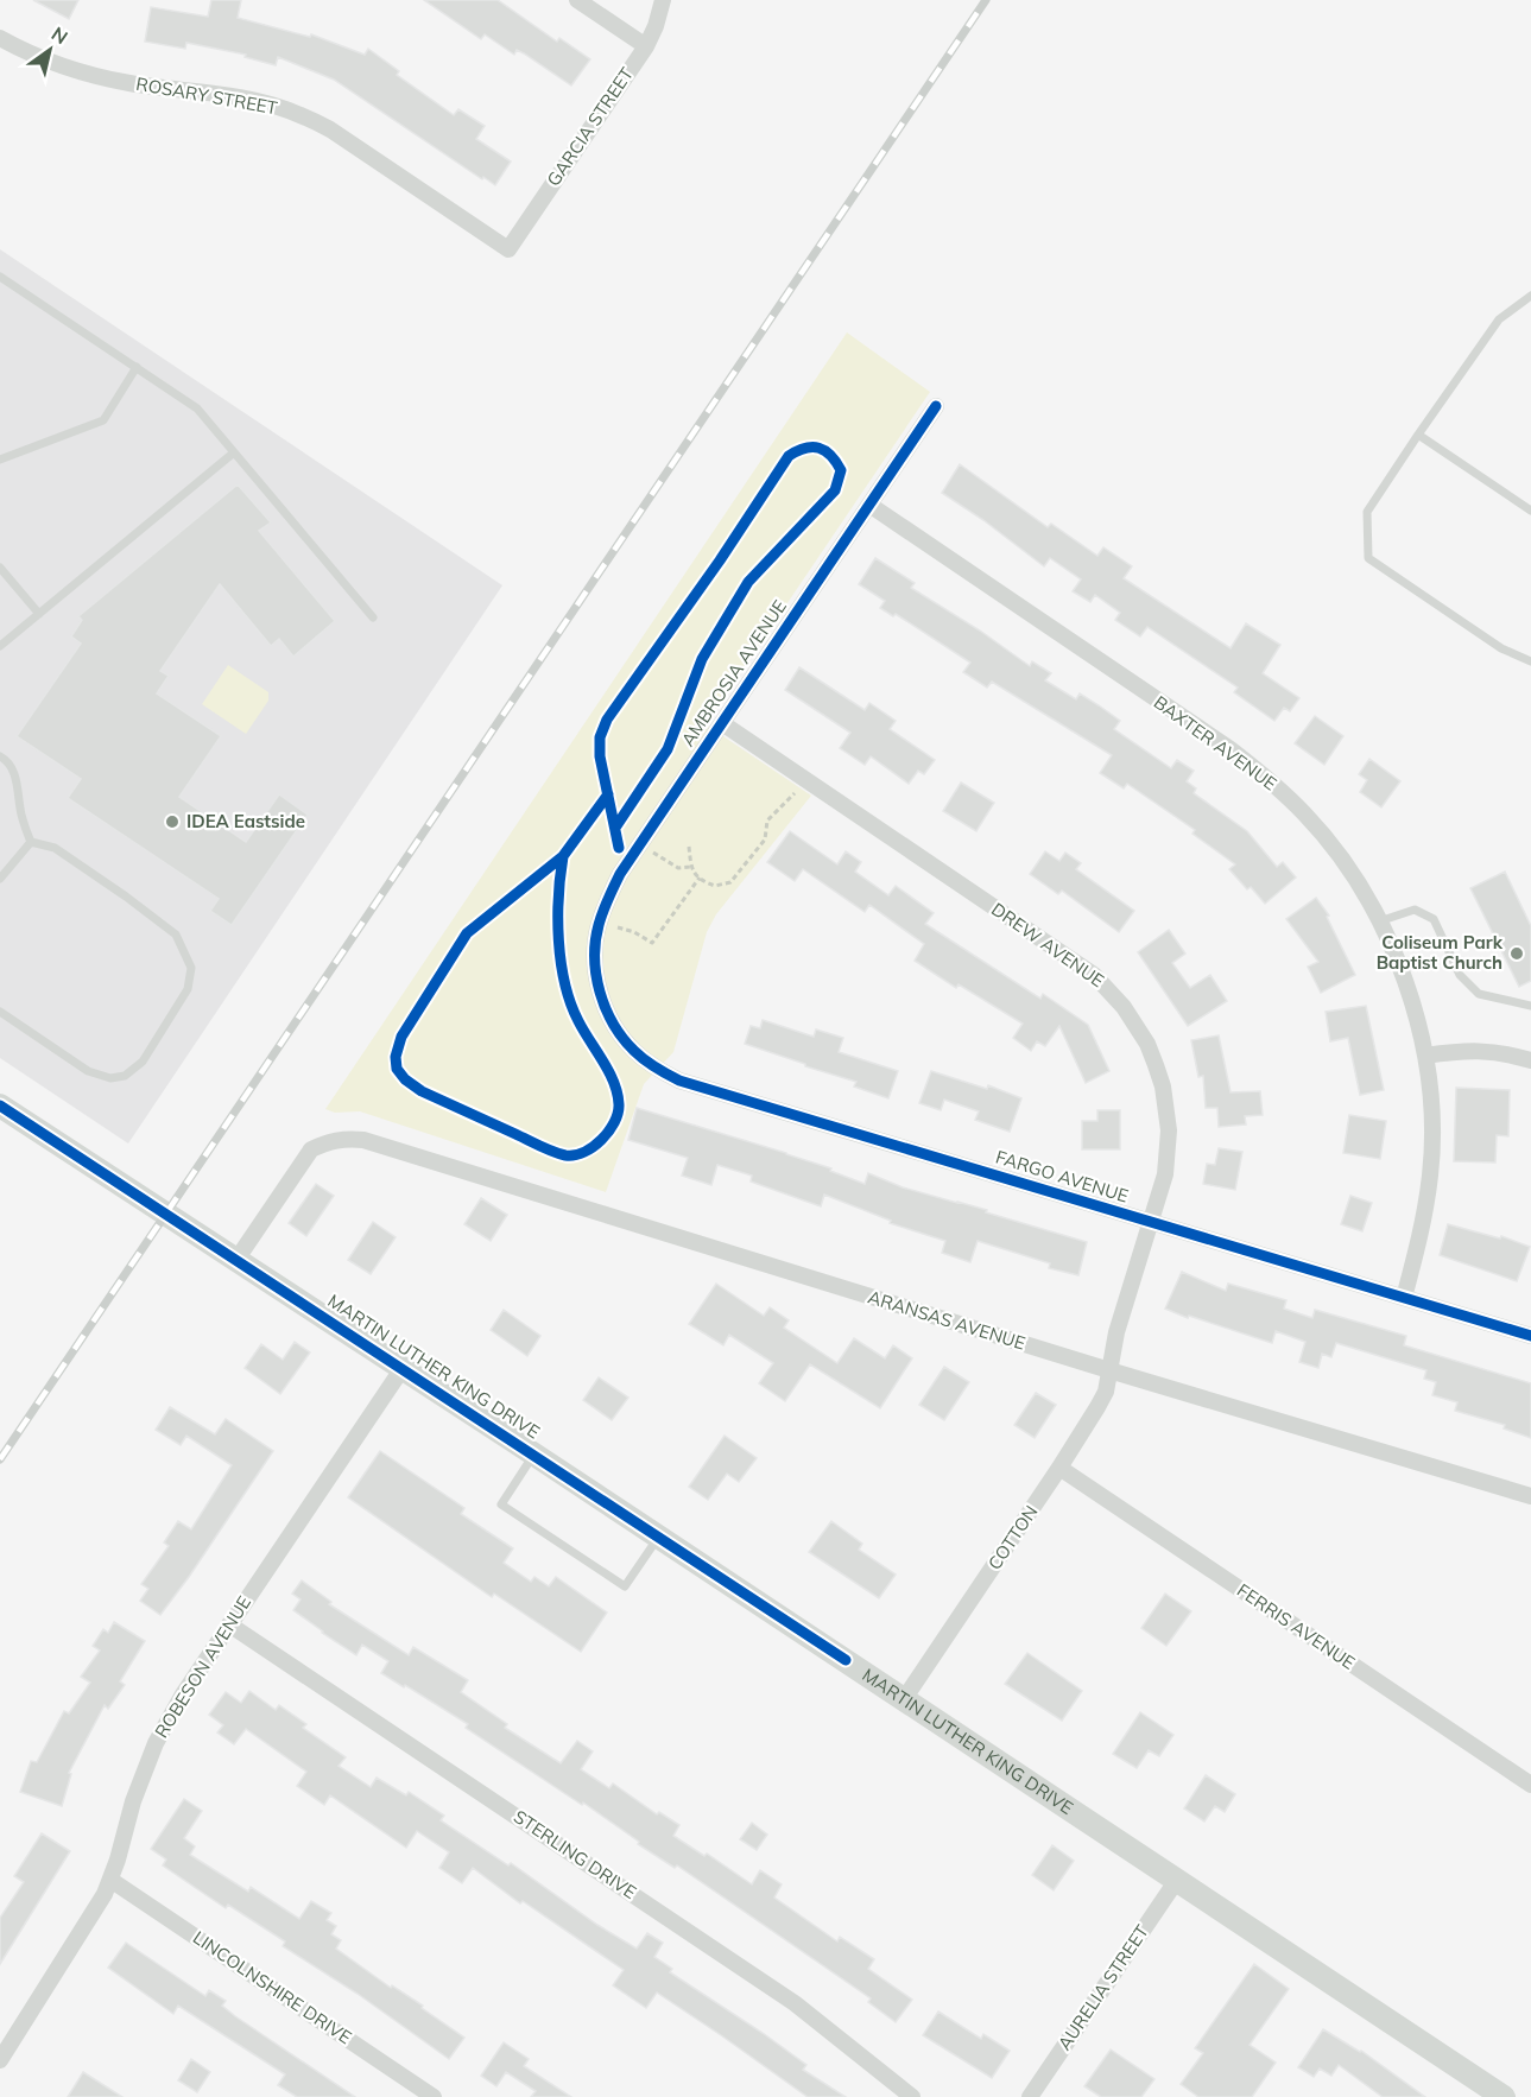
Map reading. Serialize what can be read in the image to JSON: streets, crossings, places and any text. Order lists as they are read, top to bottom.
{
  "streets": {
    "main road": ["MARTIN LUTHER KING DRIVE"],
    "street": [
      "ROSARY STREET",
      "GARCIA STREET",
      "AMBROSIA AVENUE",
      "BAXTER AVENUE",
      "DREW AVENUE",
      "FARGO AVENUE",
      "ARANSAS AVENUE",
      "COTTON",
      "FERRIS AVENUE",
      "ROBESON AVENUE",
      "STERLING DRIVE",
      "LINCOLNSHIRE DRIVE",
      "AURELIA STREET"
    ]
  },
  "crossings": [
    ["ROSARY STREET", "GARCIA STREET"],
    ["AMBROSIA AVENUE", "BAXTER AVENUE"],
    ["AMBROSIA AVENUE", "DREW AVENUE"],
    ["AMBROSIA AVENUE", "FARGO AVENUE"],
    ["BAXTER AVENUE", "FARGO AVENUE"],
    ["DREW AVENUE", "FARGO AVENUE"],
    ["DREW AVENUE", "ARANSAS AVENUE"],
    ["DREW AVENUE", "COTTON"],
    ["ARANSAS AVENUE", "MARTIN LUTHER KING DRIVE"],
    ["ARANSAS AVENUE", "COTTON"],
    ["MARTIN LUTHER KING DRIVE", "COTTON"],
    ["MARTIN LUTHER KING DRIVE", "ROBESON AVENUE"],
    ["MARTIN LUTHER KING DRIVE", "AURELIA STREET"],
    ["COTTON", "FERRIS AVENUE"],
    ["ROBESON AVENUE", "STERLING DRIVE"],
    ["ROBESON AVENUE", "LINCOLNSHIRE DRIVE"]
  ],
  "places": ["IDEA Eastside", "Coliseum Park Baptist Church"],
  "north": "top right"
}
